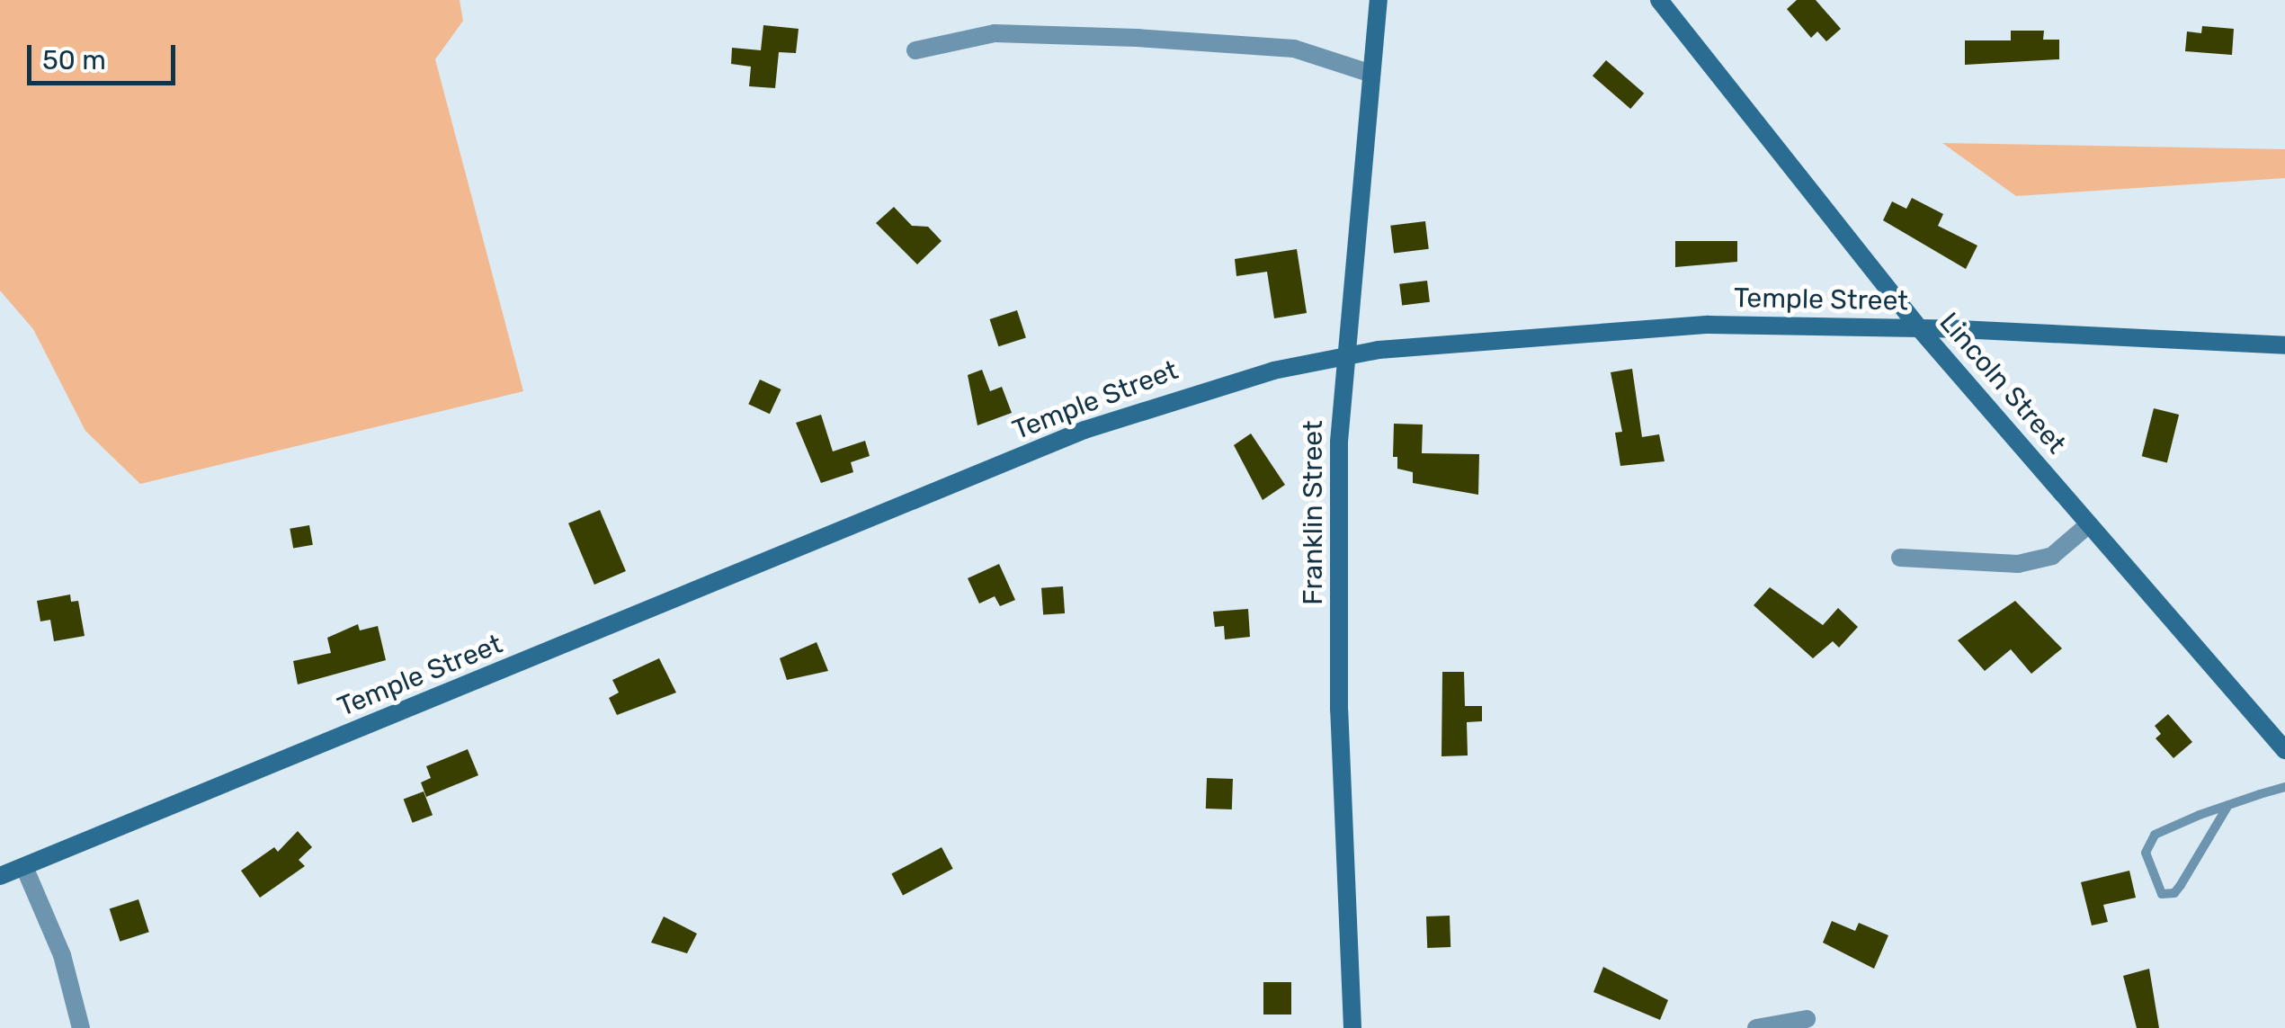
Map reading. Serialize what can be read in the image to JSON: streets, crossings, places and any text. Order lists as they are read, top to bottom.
{
  "streets": {
    "main road": ["Temple Street", "Lincoln Street", "Franklin Street"]
  },
  "crossings": [
    ["Temple Street", "Lincoln Street"],
    ["Temple Street", "Franklin Street"]
  ],
  "scale_bar": "50 m"
}
